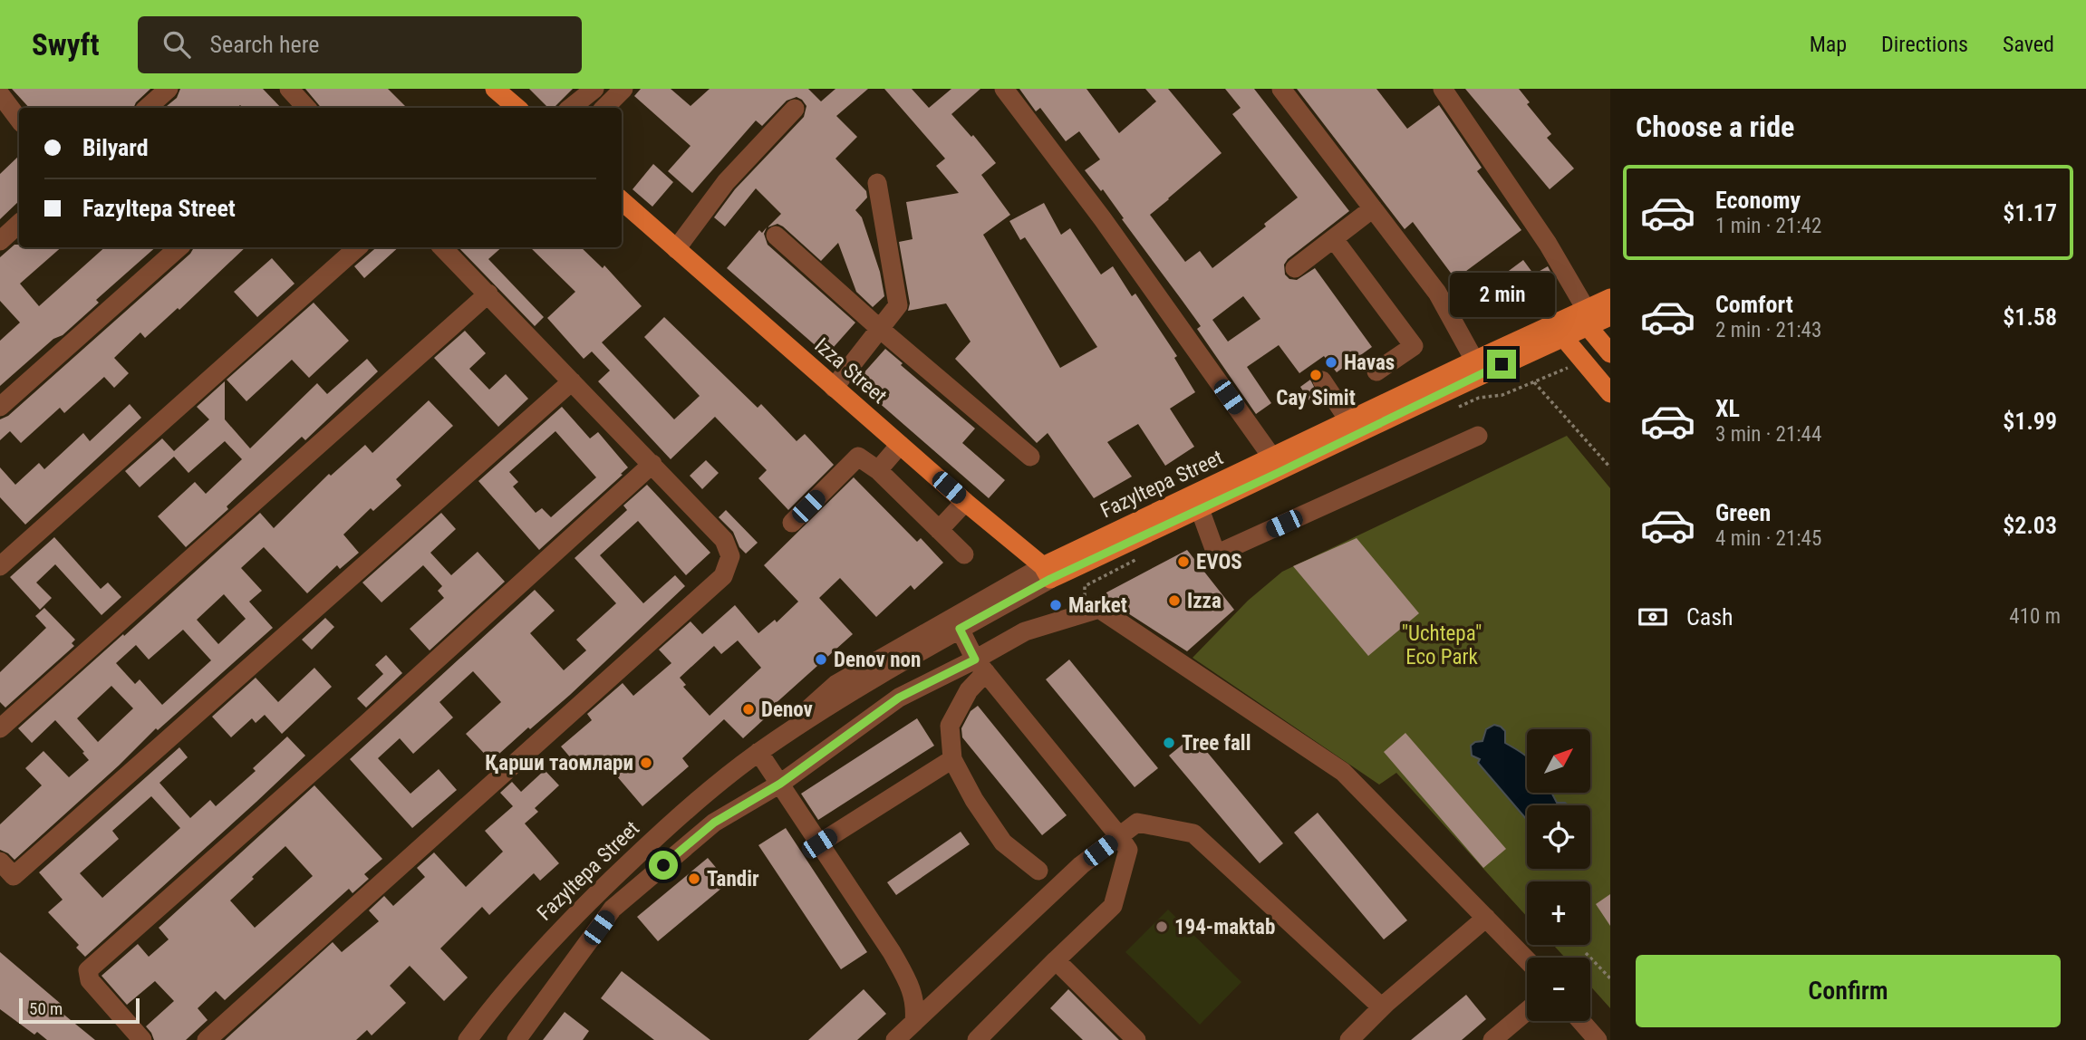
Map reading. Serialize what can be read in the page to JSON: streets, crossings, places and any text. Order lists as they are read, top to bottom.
{
  "streets": {
    "main road": ["Izza Street", "Fazyltepa Street"]
  },
  "crossings": [
    ["Izza Street", "Fazyltepa Street"]
  ],
  "parks": ["\"Uchtepa\" Eco Park"],
  "places": [
    "Havas",
    "Cay Simit",
    "EVOS",
    "Izza",
    "Market",
    "Denov non",
    "Denov",
    "Tree fall",
    "Қарши таомлари",
    "Tandir",
    "194-maktab"
  ],
  "scale_bar": "50 m",
  "north": "top right",
  "page": {
    "header": "Swyft",
    "search": "Search here",
    "nav": ["Map", "Directions", "Saved"],
    "heading": "Choose a ride",
    "banner": ["Bilyard", "Fazyltepa Street"],
    "list": [
      {
        "name": "Economy",
        "note": "1 min · 21:42",
        "value": "$1.17"
      },
      {
        "name": "Comfort",
        "note": "2 min · 21:43",
        "value": "$1.58"
      },
      {
        "name": "XL",
        "note": "3 min · 21:44",
        "value": "$1.99"
      },
      {
        "name": "Green",
        "note": "4 min · 21:45",
        "value": "$2.03"
      }
    ],
    "bubble": "2 min",
    "pay": ["Cash", "410 m"],
    "map_buttons": ["+", "−"],
    "buttons": "Confirm",
    "scale": "50 m"
  }
}
